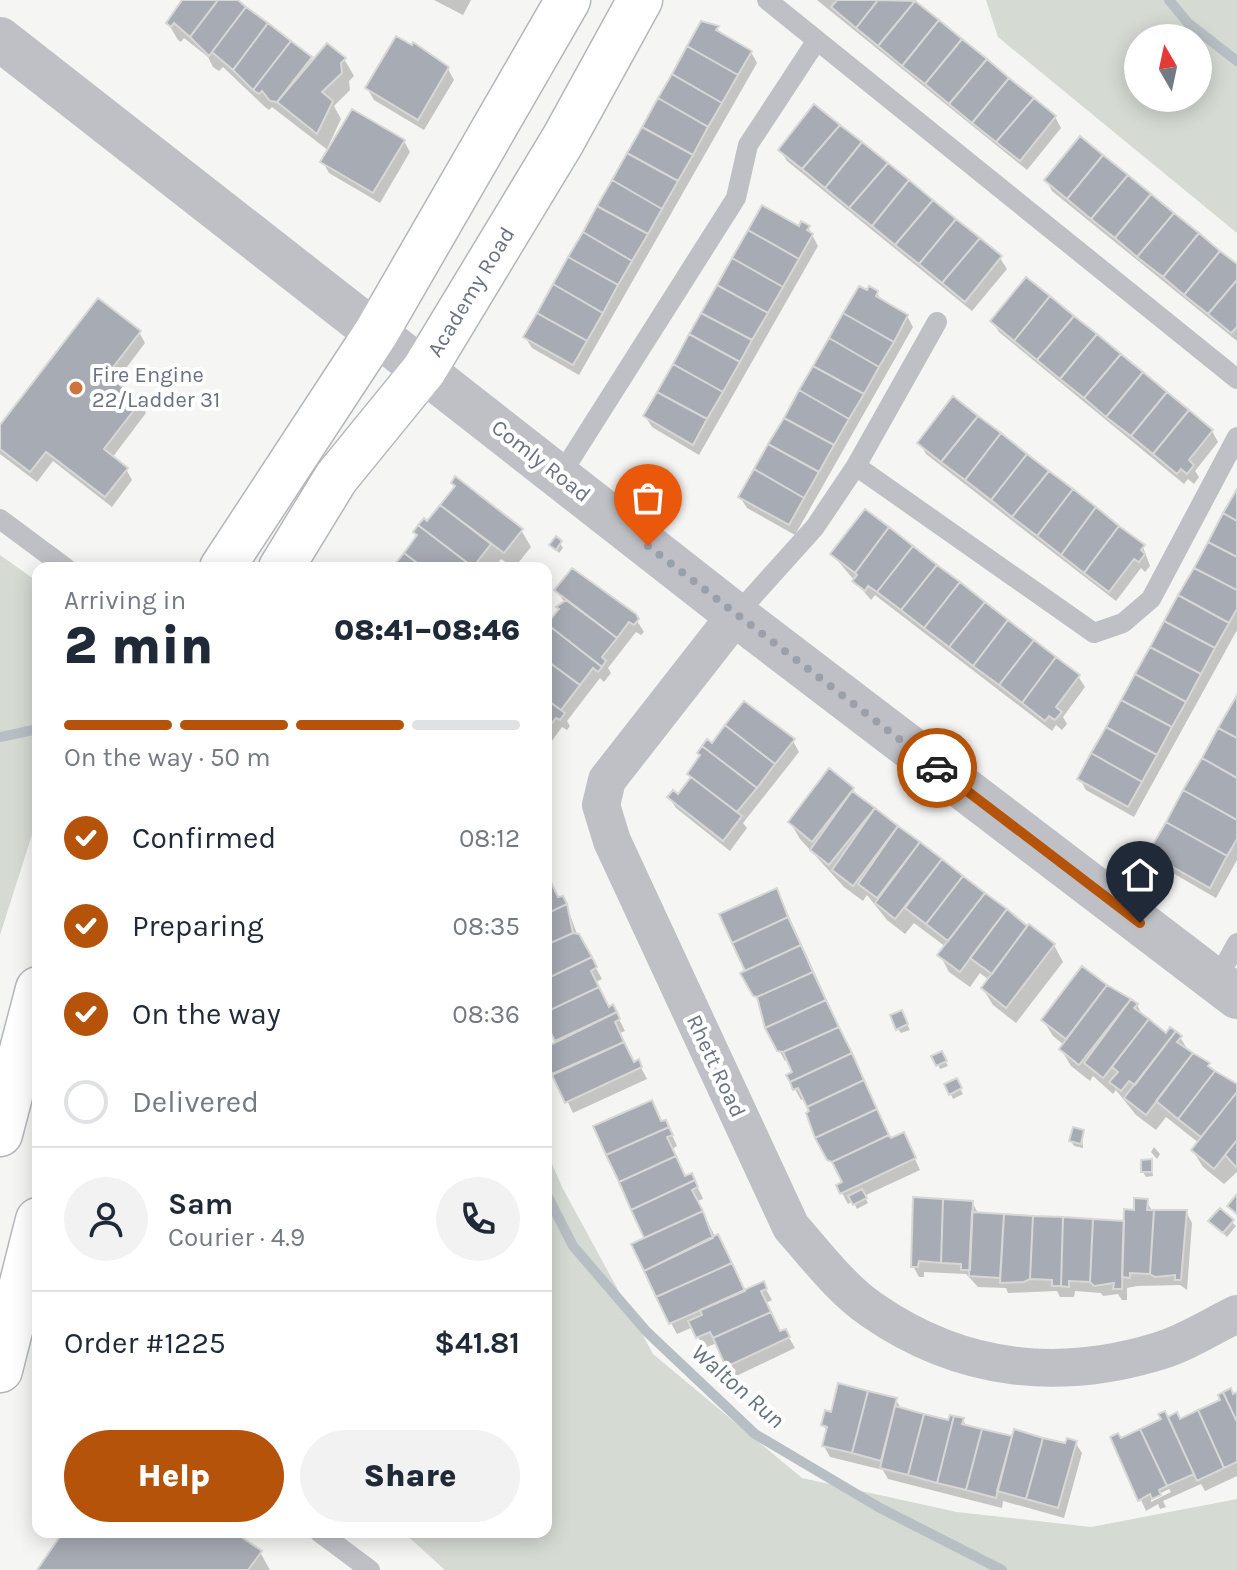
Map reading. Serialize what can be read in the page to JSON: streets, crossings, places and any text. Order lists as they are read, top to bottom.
{
  "streets": {
    "main road": ["Academy Road"],
    "street": ["Comly Road", "Rhett Road"]
  },
  "crossings": [
    ["Academy Road", "Comly Road"],
    ["Comly Road", "Rhett Road"]
  ],
  "water": ["Walton Run"],
  "places": ["Fire Engine 22/Ladder 31"],
  "north": "top",
  "page": {
    "heading": ["2 min", "Arriving in", "08:41–08:46"],
    "panel": [
      "Sam",
      "Courier · 4.9",
      "Order #1225",
      "$41.81"
    ],
    "bar": "On the way · 50 m",
    "list": [
      ["Confirmed", "08:12"],
      ["Preparing", "08:35"],
      ["On the way", "08:36"],
      "Delivered"
    ],
    "buttons": ["Help", "Share"]
  }
}
